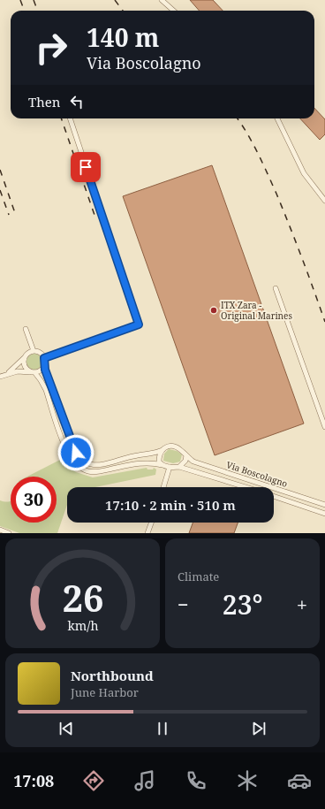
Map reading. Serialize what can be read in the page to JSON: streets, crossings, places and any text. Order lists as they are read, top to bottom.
{
  "streets": {
    "street": ["Via Boscolagno"]
  },
  "places": ["ITX Zara - Original Marines"],
  "page": {
    "turn": ["140 m", "Via Boscolagno"],
    "then": "Then",
    "limit": "30",
    "trip": "17:10 · 2 min · 510 m",
    "tile": "Climate",
    "heat": ["−", "23°", "+"],
    "song": ["Northbound", "June Harbor"],
    "tabs": "17:08",
    "gauge": ["26", "km/h"]
  }
}
